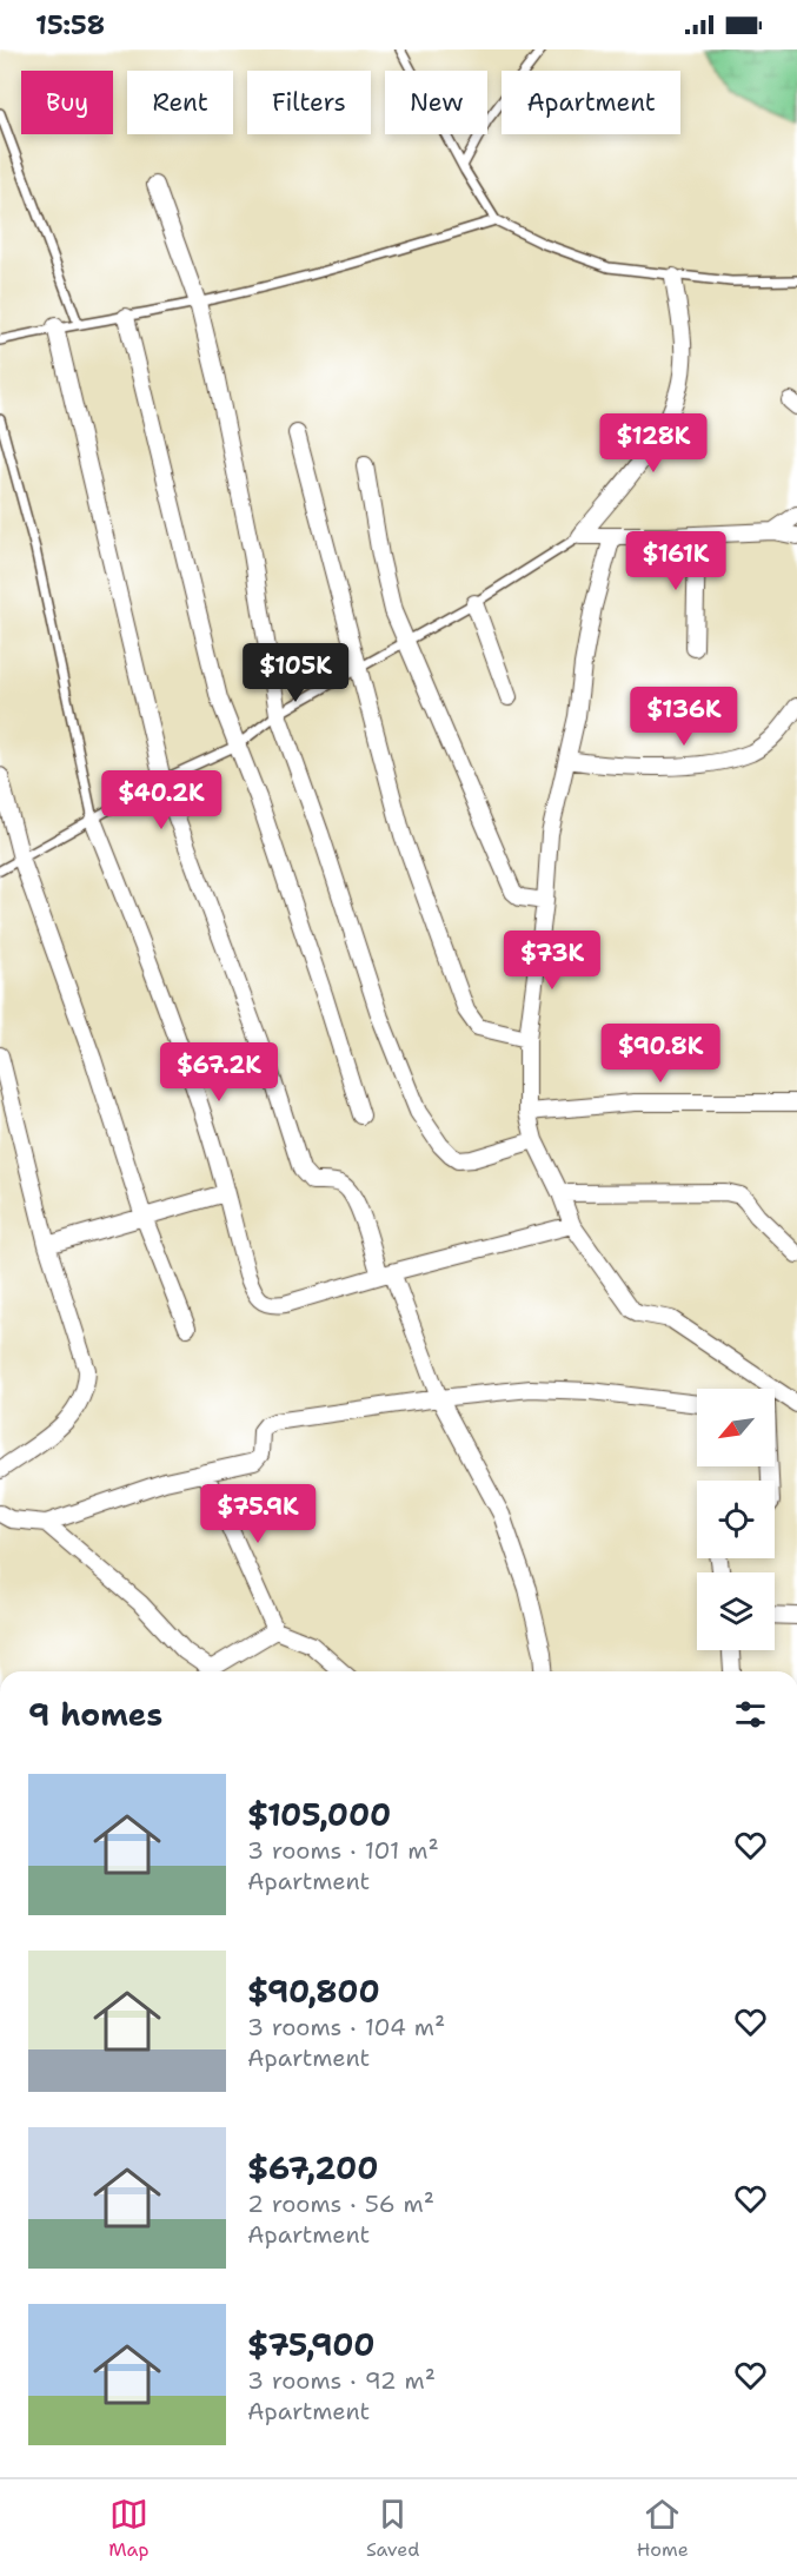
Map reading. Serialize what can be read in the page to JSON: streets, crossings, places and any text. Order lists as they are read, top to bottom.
{
  "north": "bottom left",
  "page": {
    "status": "15:58",
    "chip": [
      "Buy",
      "Rent",
      "Filters",
      "New",
      "Apartment"
    ],
    "price": [
      "$128K",
      "$161K",
      "$105K",
      "$136K",
      "$40.2K",
      "$73K",
      "$90.8K",
      "$67.2K",
      "$75.9K"
    ],
    "heading": "9 homes",
    "list": [
      {
        "name": "$105,000",
        "note": "3 rooms · 101 m² · Apartment"
      },
      {
        "name": "$90,800",
        "note": "3 rooms · 104 m² · Apartment"
      },
      {
        "name": "$67,200",
        "note": "2 rooms · 56 m² · Apartment"
      },
      {
        "name": "$75,900",
        "note": "3 rooms · 92 m² · Apartment"
      }
    ],
    "tabs": ["Map", "Saved", "Home"]
  }
}
